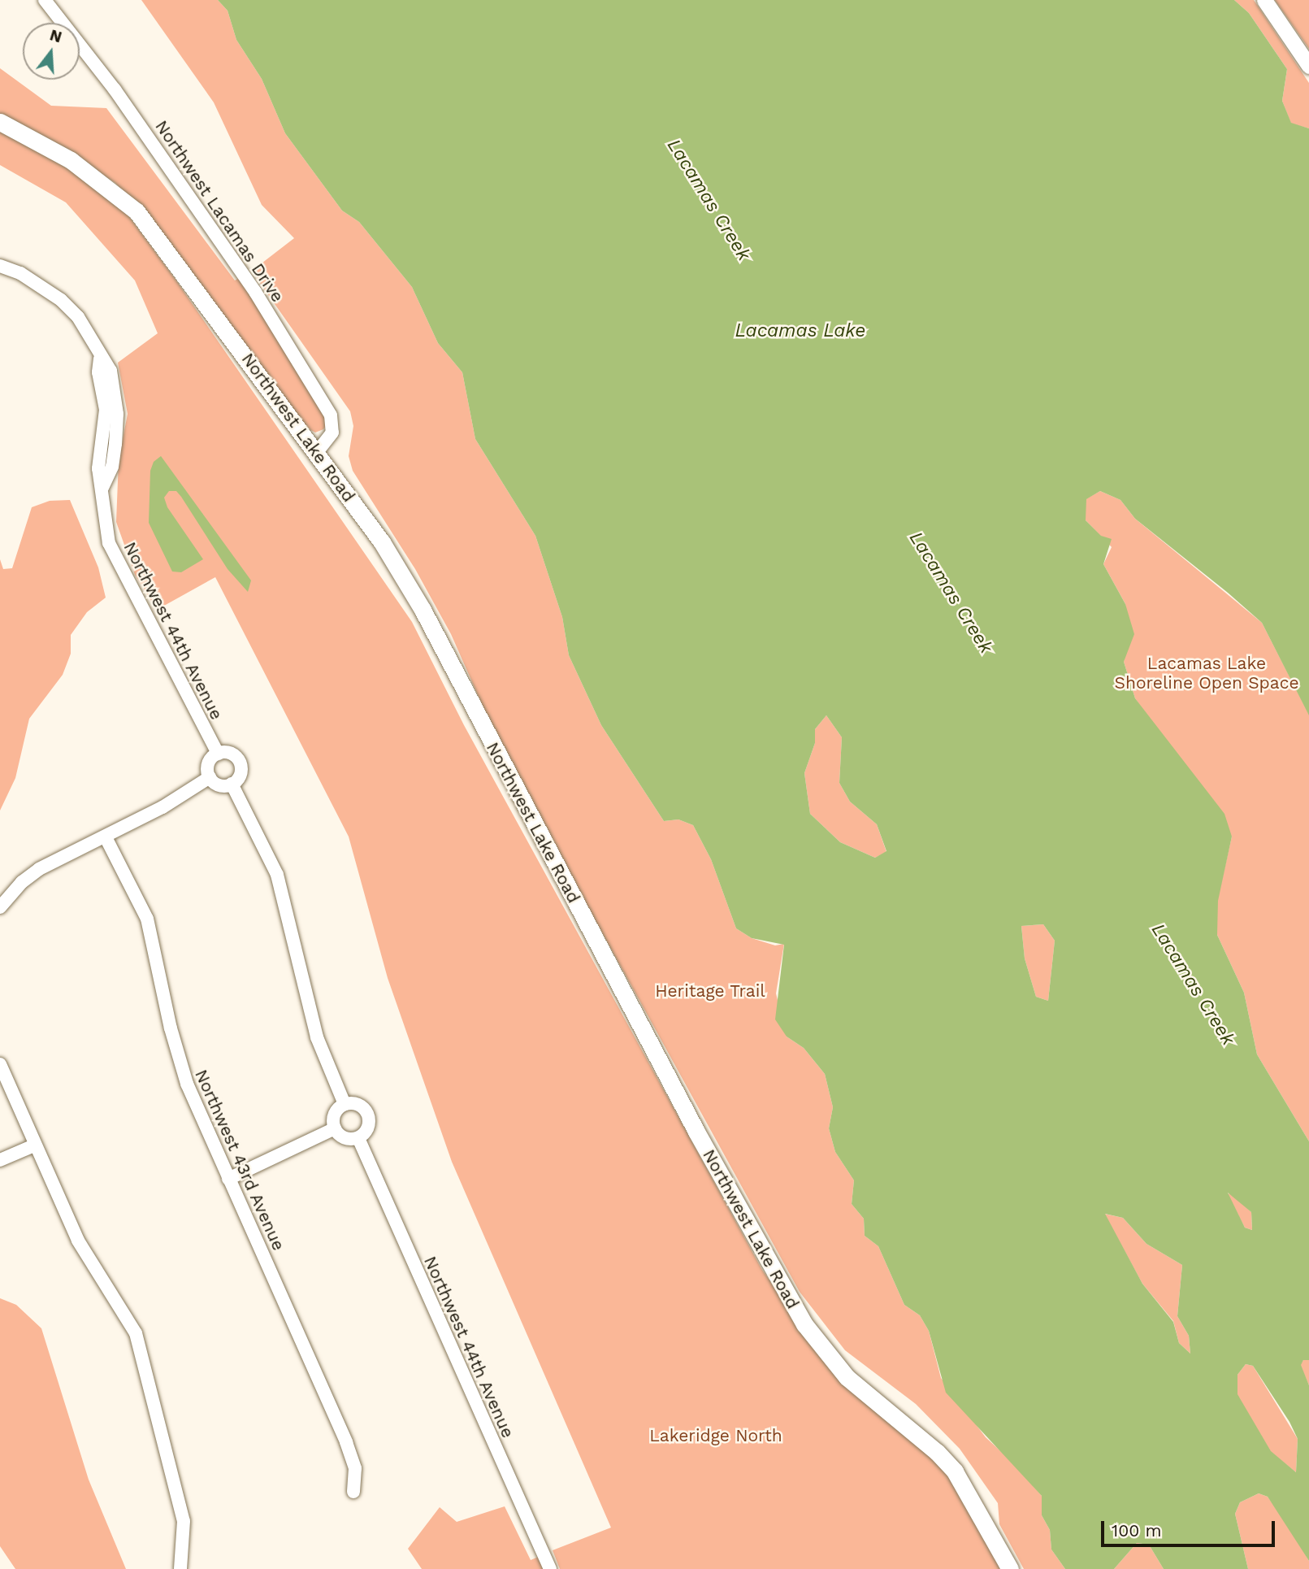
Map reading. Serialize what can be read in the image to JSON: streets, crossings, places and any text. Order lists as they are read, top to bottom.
{
  "streets": {
    "main road": ["Northwest Lake Road"],
    "street": ["Northwest Lacamas Drive", "Northwest 44th Avenue", "Northwest 43rd Avenue"]
  },
  "crossings": [
    ["Northwest Lacamas Drive", "Northwest Lake Road"]
  ],
  "water": ["Lacamas Creek", "Lacamas Lake"],
  "parks": ["Lacamas Lake Shoreline Open Space", "Heritage Trail", "Lakeridge North"],
  "scale_bar": "100 m",
  "north": "top"
}
